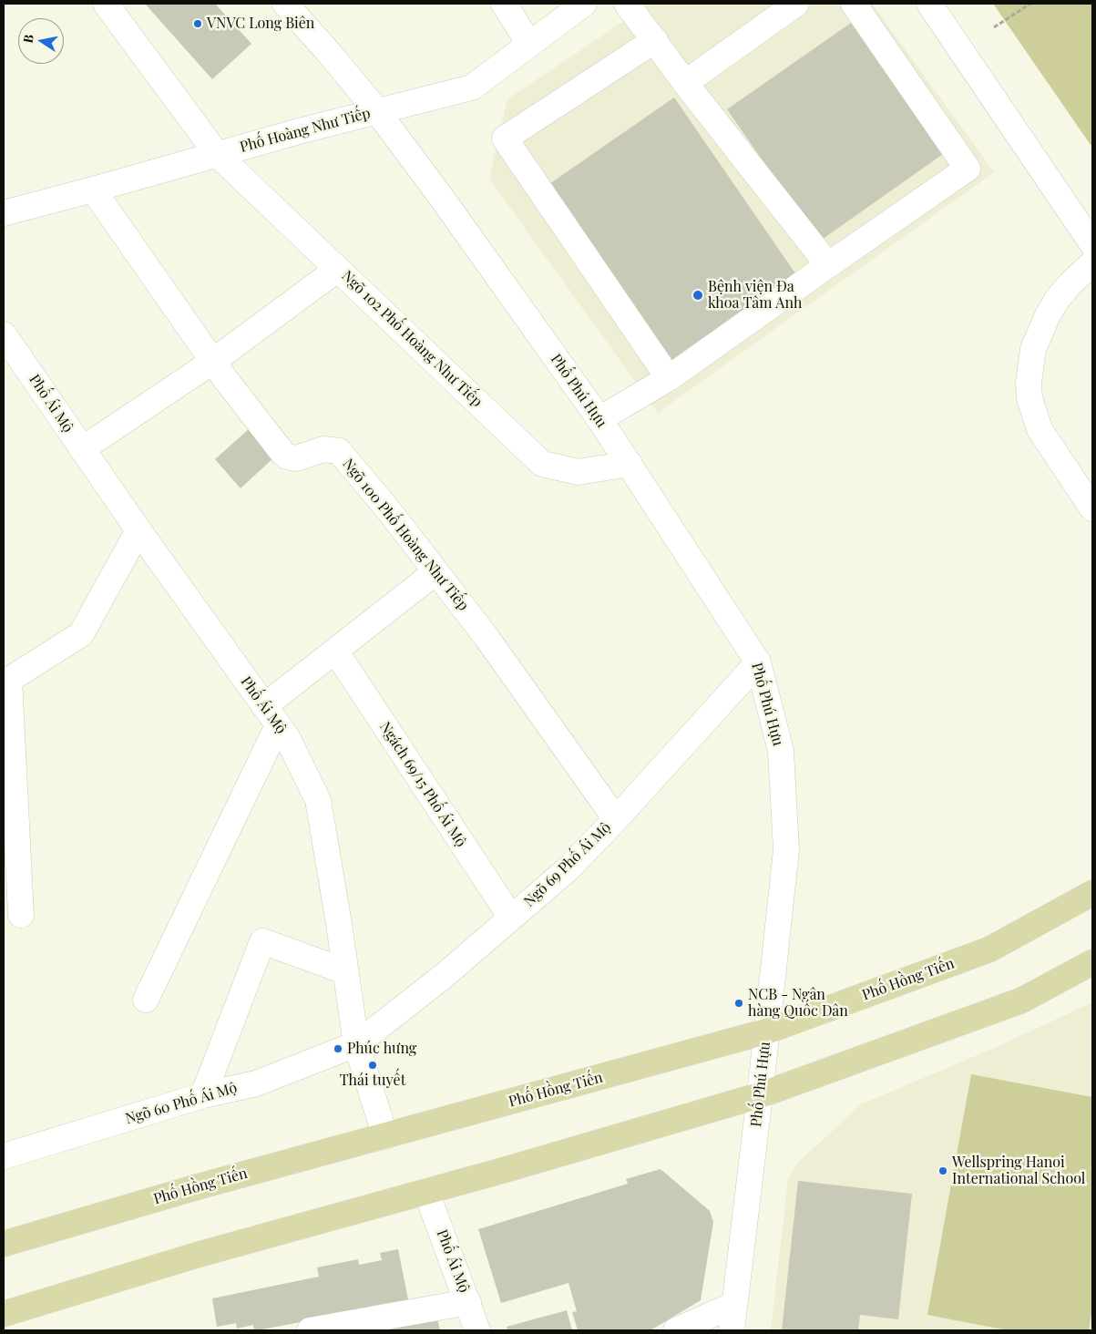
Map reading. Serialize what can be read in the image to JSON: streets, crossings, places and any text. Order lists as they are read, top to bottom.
{
  "streets": {
    "main road": ["Phố Hồng Tiến"],
    "street": [
      "Phố Hoàng Như Tiếp",
      "Ngõ 102 Phố Hoàng Như Tiếp",
      "Phố Phú Hựu",
      "Phố Ái Mộ",
      "Ngõ 100 Phố Hoàng Như Tiếp",
      "Ngách 69/15 Phố Ái Mộ",
      "Ngõ 69 Phố Ái Mộ",
      "Ngõ 60 Phố Ái Mộ"
    ]
  },
  "crossings": [
    ["Phố Hoàng Như Tiếp", "Ngõ 102 Phố Hoàng Như Tiếp"],
    ["Phố Hoàng Như Tiếp", "Phố Phú Hựu"],
    ["Phố Hoàng Như Tiếp", "Ngõ 100 Phố Hoàng Như Tiếp"],
    ["Ngõ 102 Phố Hoàng Như Tiếp", "Phố Phú Hựu"],
    ["Phố Phú Hựu", "Ngõ 69 Phố Ái Mộ"],
    ["Phố Phú Hựu", "Phố Hồng Tiến"],
    ["Phố Ái Mộ", "Ngõ 69 Phố Ái Mộ"],
    ["Phố Ái Mộ", "Phố Hồng Tiến"],
    ["Phố Ái Mộ", "Ngõ 60 Phố Ái Mộ"],
    ["Ngõ 100 Phố Hoàng Như Tiếp", "Ngõ 69 Phố Ái Mộ"],
    ["Ngách 69/15 Phố Ái Mộ", "Ngõ 69 Phố Ái Mộ"],
    ["Ngõ 69 Phố Ái Mộ", "Ngõ 60 Phố Ái Mộ"]
  ],
  "places": [
    "VNVC Long Biên",
    "Bệnh viện Đa khoa Tâm Anh",
    "NCB - Ngân hàng Quốc Dân",
    "Phúc hưng",
    "Thái tuyết",
    "Wellspring Hanoi International School"
  ],
  "north": "left"
}
